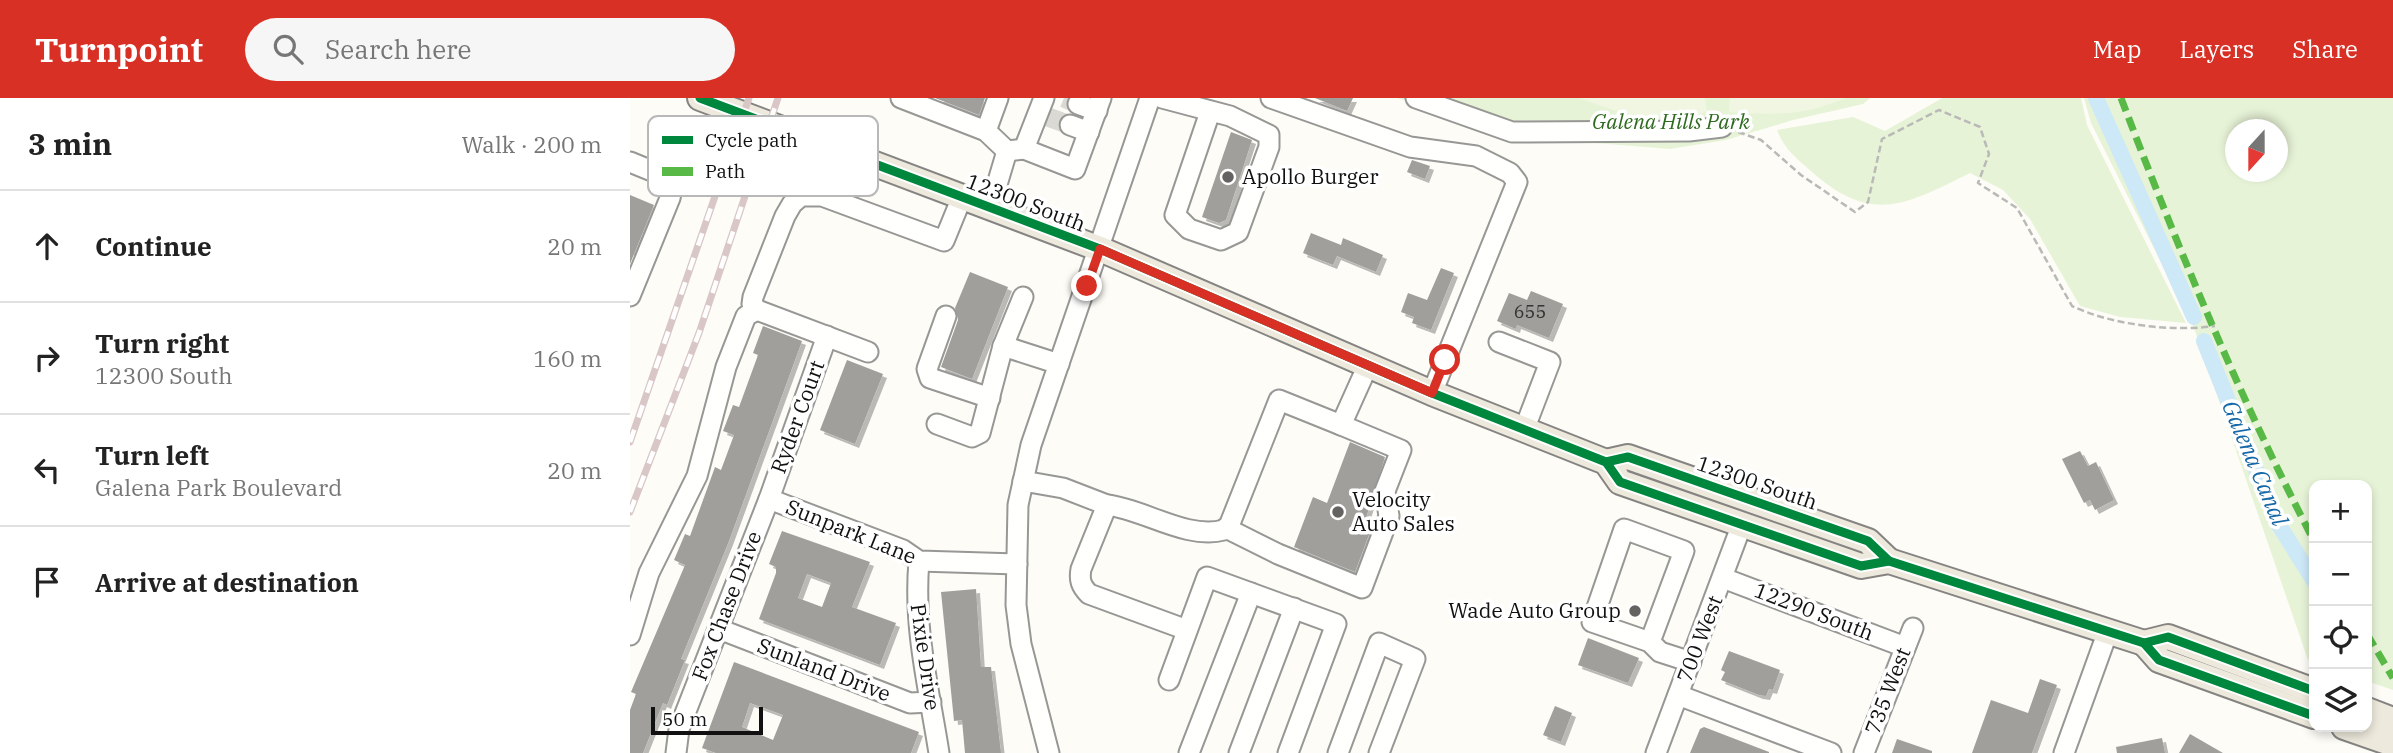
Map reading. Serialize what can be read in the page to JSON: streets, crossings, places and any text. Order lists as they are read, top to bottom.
{
  "streets": {
    "main road": ["12300 South"],
    "street": [
      "Ryder Court",
      "Sunpark Lane",
      "Fox Chase Drive",
      "12290 South",
      "700 West",
      "Pixie Drive",
      "Sunland Drive",
      "735 West"
    ]
  },
  "crossings": [
    ["12300 South", "700 West"],
    ["Ryder Court", "Sunpark Lane"],
    ["Ryder Court", "Fox Chase Drive"],
    ["Sunpark Lane", "Fox Chase Drive"],
    ["Sunpark Lane", "Pixie Drive"],
    ["Fox Chase Drive", "Sunland Drive"],
    ["12290 South", "700 West"],
    ["12290 South", "735 West"],
    ["Pixie Drive", "Sunland Drive"]
  ],
  "water": ["Galena Canal"],
  "parks": ["Galena Hills Park"],
  "places": ["Apollo Burger", "Velocity Auto Sales", "Wade Auto Group"],
  "house_numbers": ["655"],
  "legend": ["Cycle path", "Path"],
  "scale_bar": "50 m",
  "north": "bottom",
  "page": {
    "header": "Turnpoint",
    "search": "Search here",
    "nav": ["Map", "Layers", "Share"],
    "heading": ["3 min", "Walk · 200 m"],
    "list": [
      ["Continue", "20 m"],
      ["Turn right", "12300 South", "160 m"],
      ["Turn left", "Galena Park Boulevard", "20 m"],
      "Arrive at destination"
    ],
    "map_buttons": ["+", "−"],
    "scale": "50 m"
  }
}
